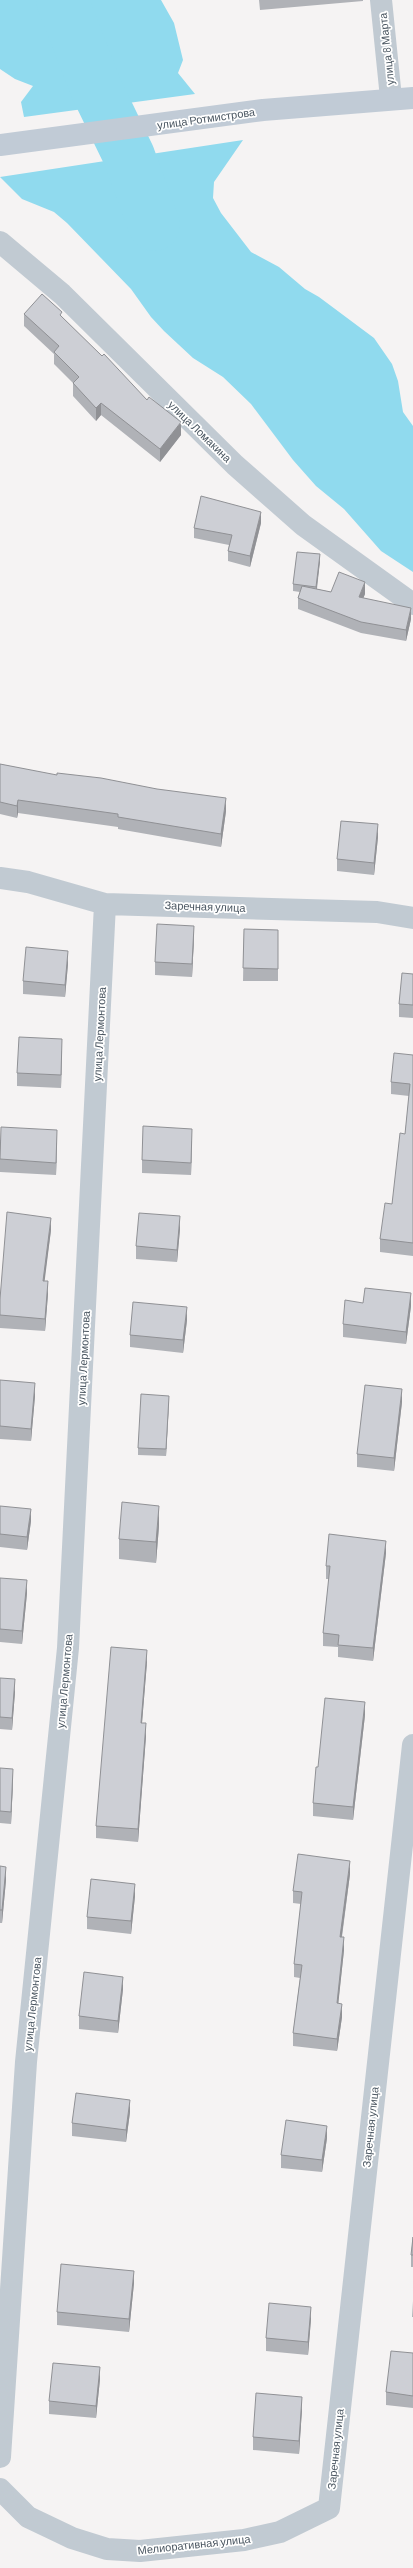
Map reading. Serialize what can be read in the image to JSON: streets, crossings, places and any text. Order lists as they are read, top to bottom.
{
  "streets": {
    "street": [
      "улица 8 Марта",
      "улица Ротмистрова",
      "улица Ломакина",
      "Заречная улица",
      "улица Лермонтова",
      "Мелиоративная улица"
    ]
  },
  "crossings": [
    ["улица 8 Марта", "улица Ротмистрова"],
    ["Заречная улица", "улица Лермонтова"],
    ["Заречная улица", "Мелиоративная улица"]
  ]
}
